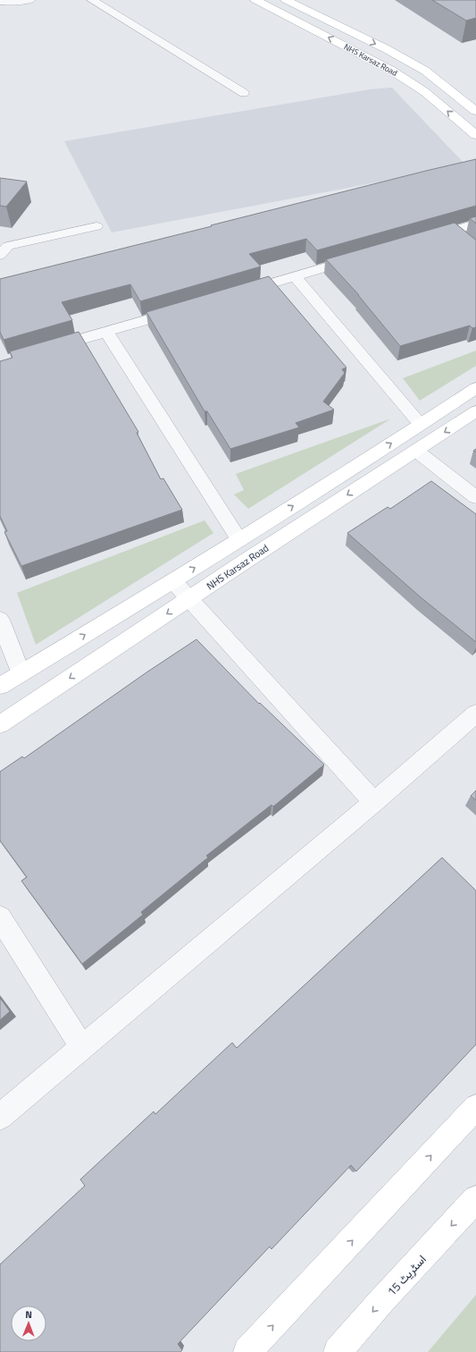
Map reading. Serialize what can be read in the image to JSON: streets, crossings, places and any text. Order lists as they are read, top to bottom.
{
  "streets": {
    "street": ["NHS Karsaz Road", "اسٹریٹ 15"]
  },
  "north": "top"
}
